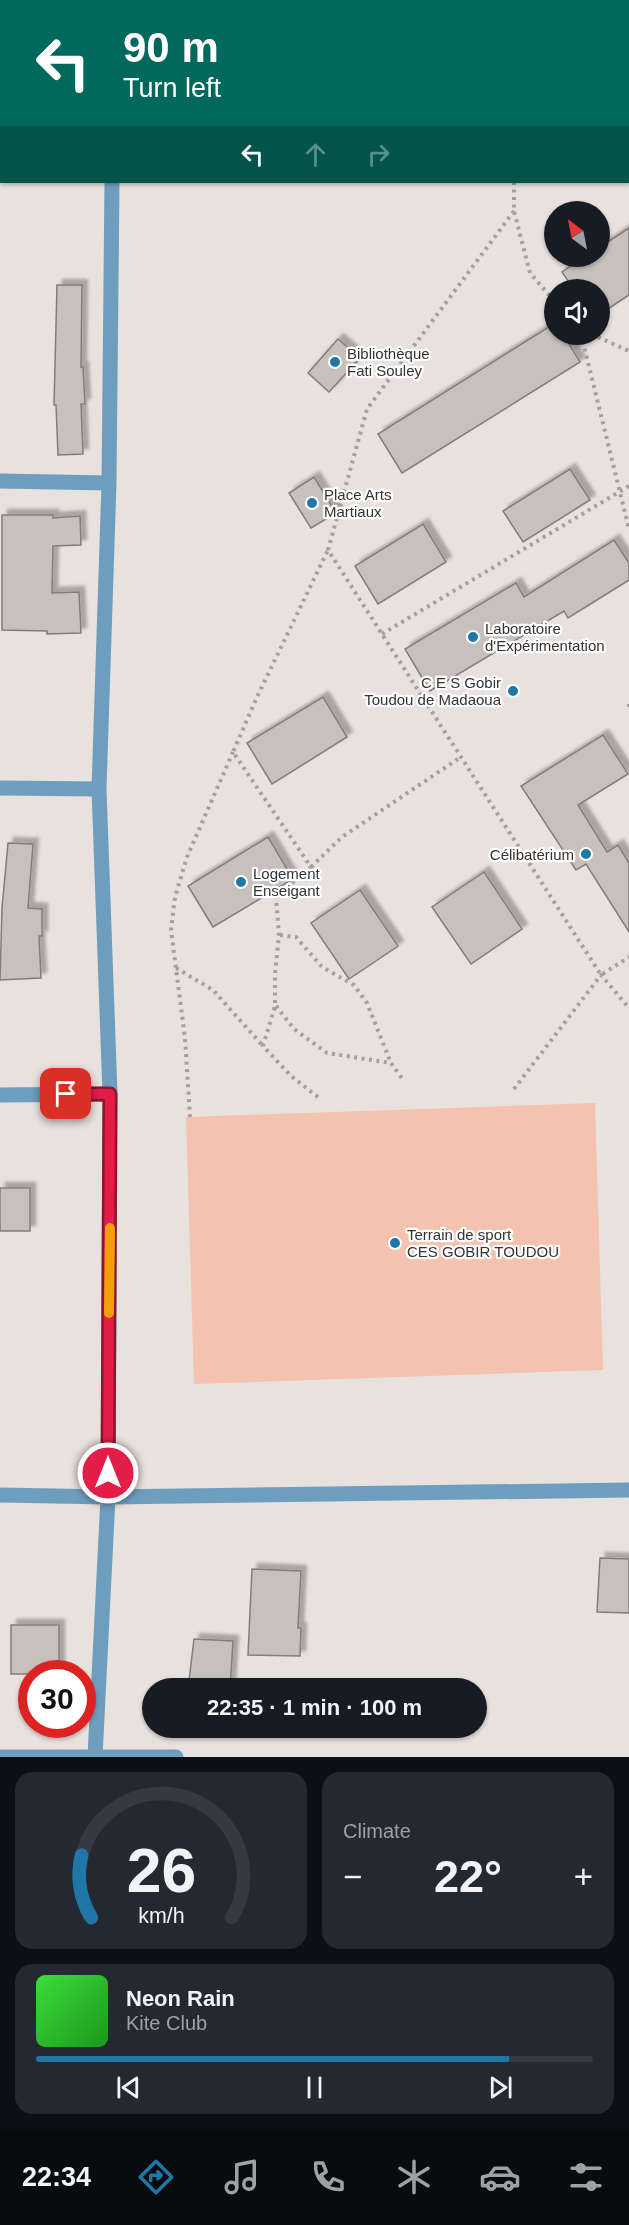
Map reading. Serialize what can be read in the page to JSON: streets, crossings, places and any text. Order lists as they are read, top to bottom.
{
  "places": [
    "Bibliothèque Fati Souley",
    "Place Arts Martiaux",
    "Laboratoire d'Expérimentation",
    "C E S Gobir Toudou de Madaoua",
    "Célibatérium",
    "Logement Enseigant",
    "Terrain de sport CES GOBIR TOUDOU"
  ],
  "north": "top left",
  "page": {
    "turn": ["90 m", "Turn left"],
    "limit": "30",
    "trip": "22:35 · 1 min · 100 m",
    "tile": "Climate",
    "heat": ["−", "22°", "+"],
    "song": ["Neon Rain", "Kite Club"],
    "tabs": "22:34",
    "gauge": ["26", "km/h"]
  }
}
